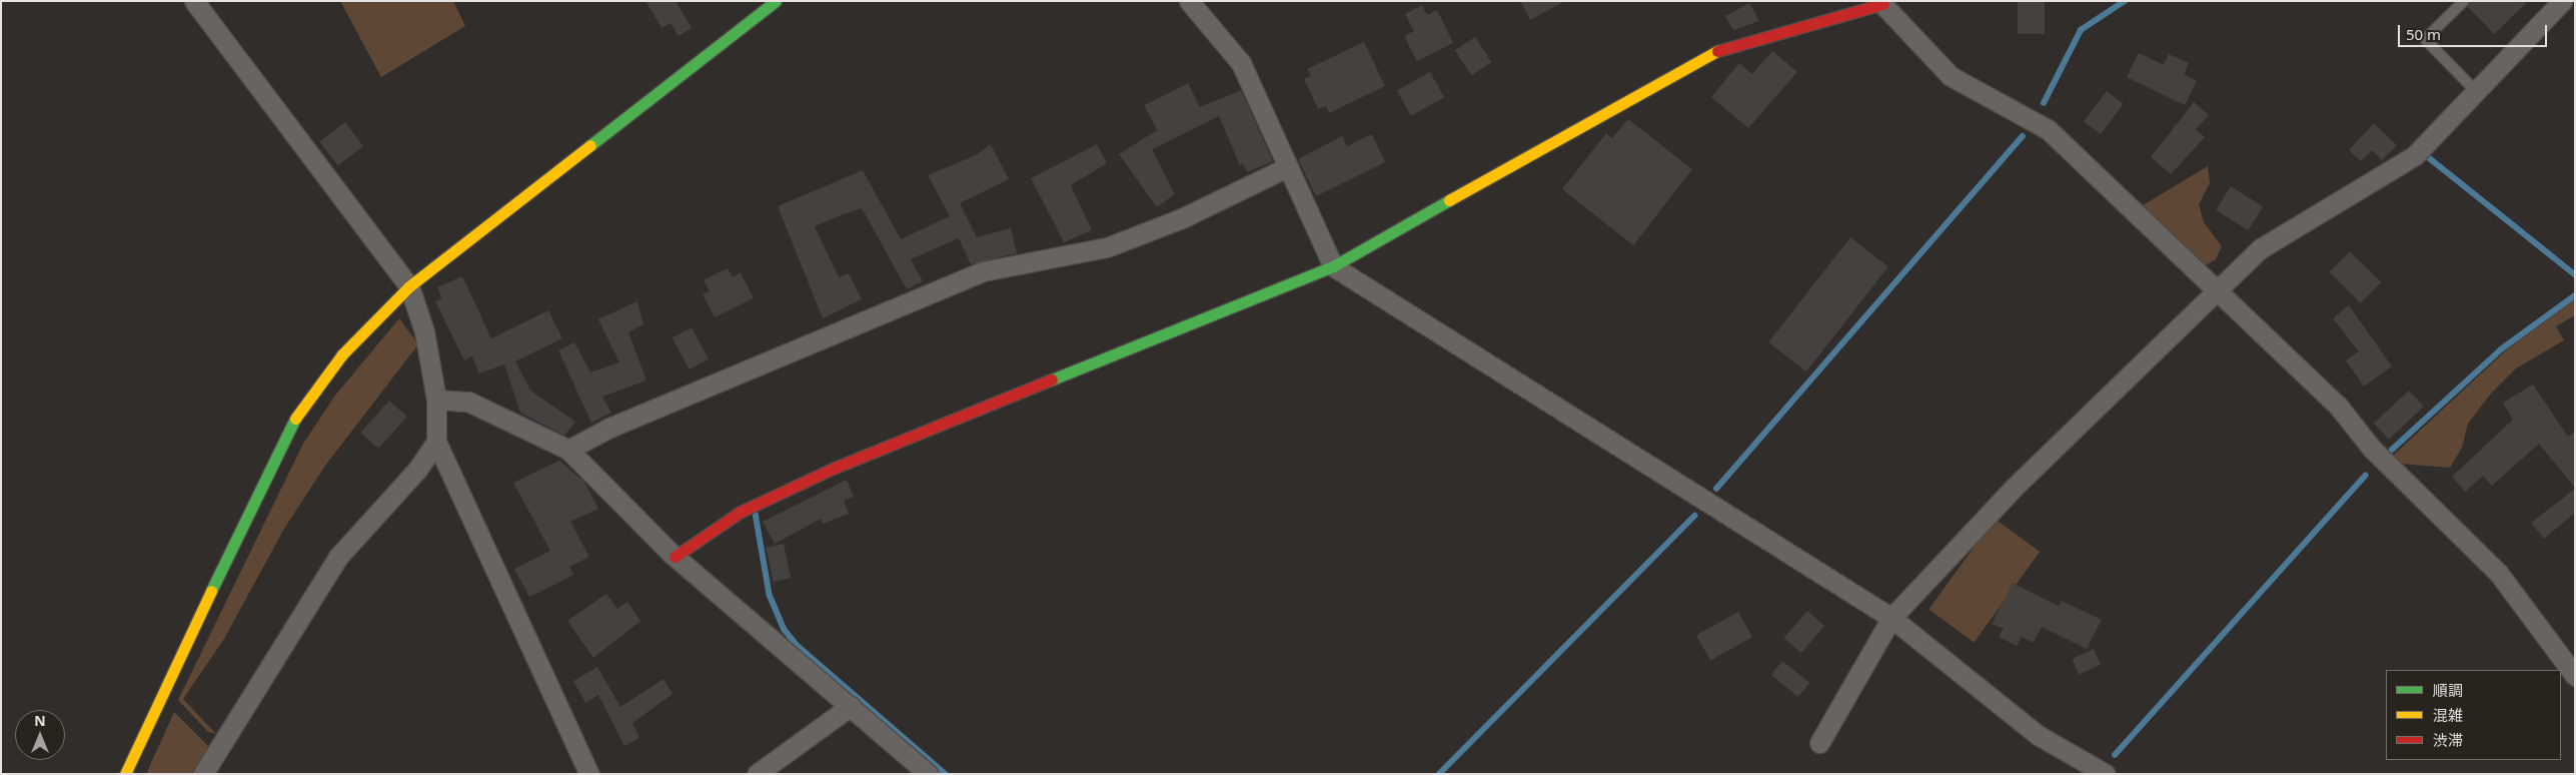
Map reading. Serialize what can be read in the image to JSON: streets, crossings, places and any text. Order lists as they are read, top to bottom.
{
  "legend": ["順調", "混雑", "渋滞"],
  "scale_bar": "50 m",
  "north": "top"
}
